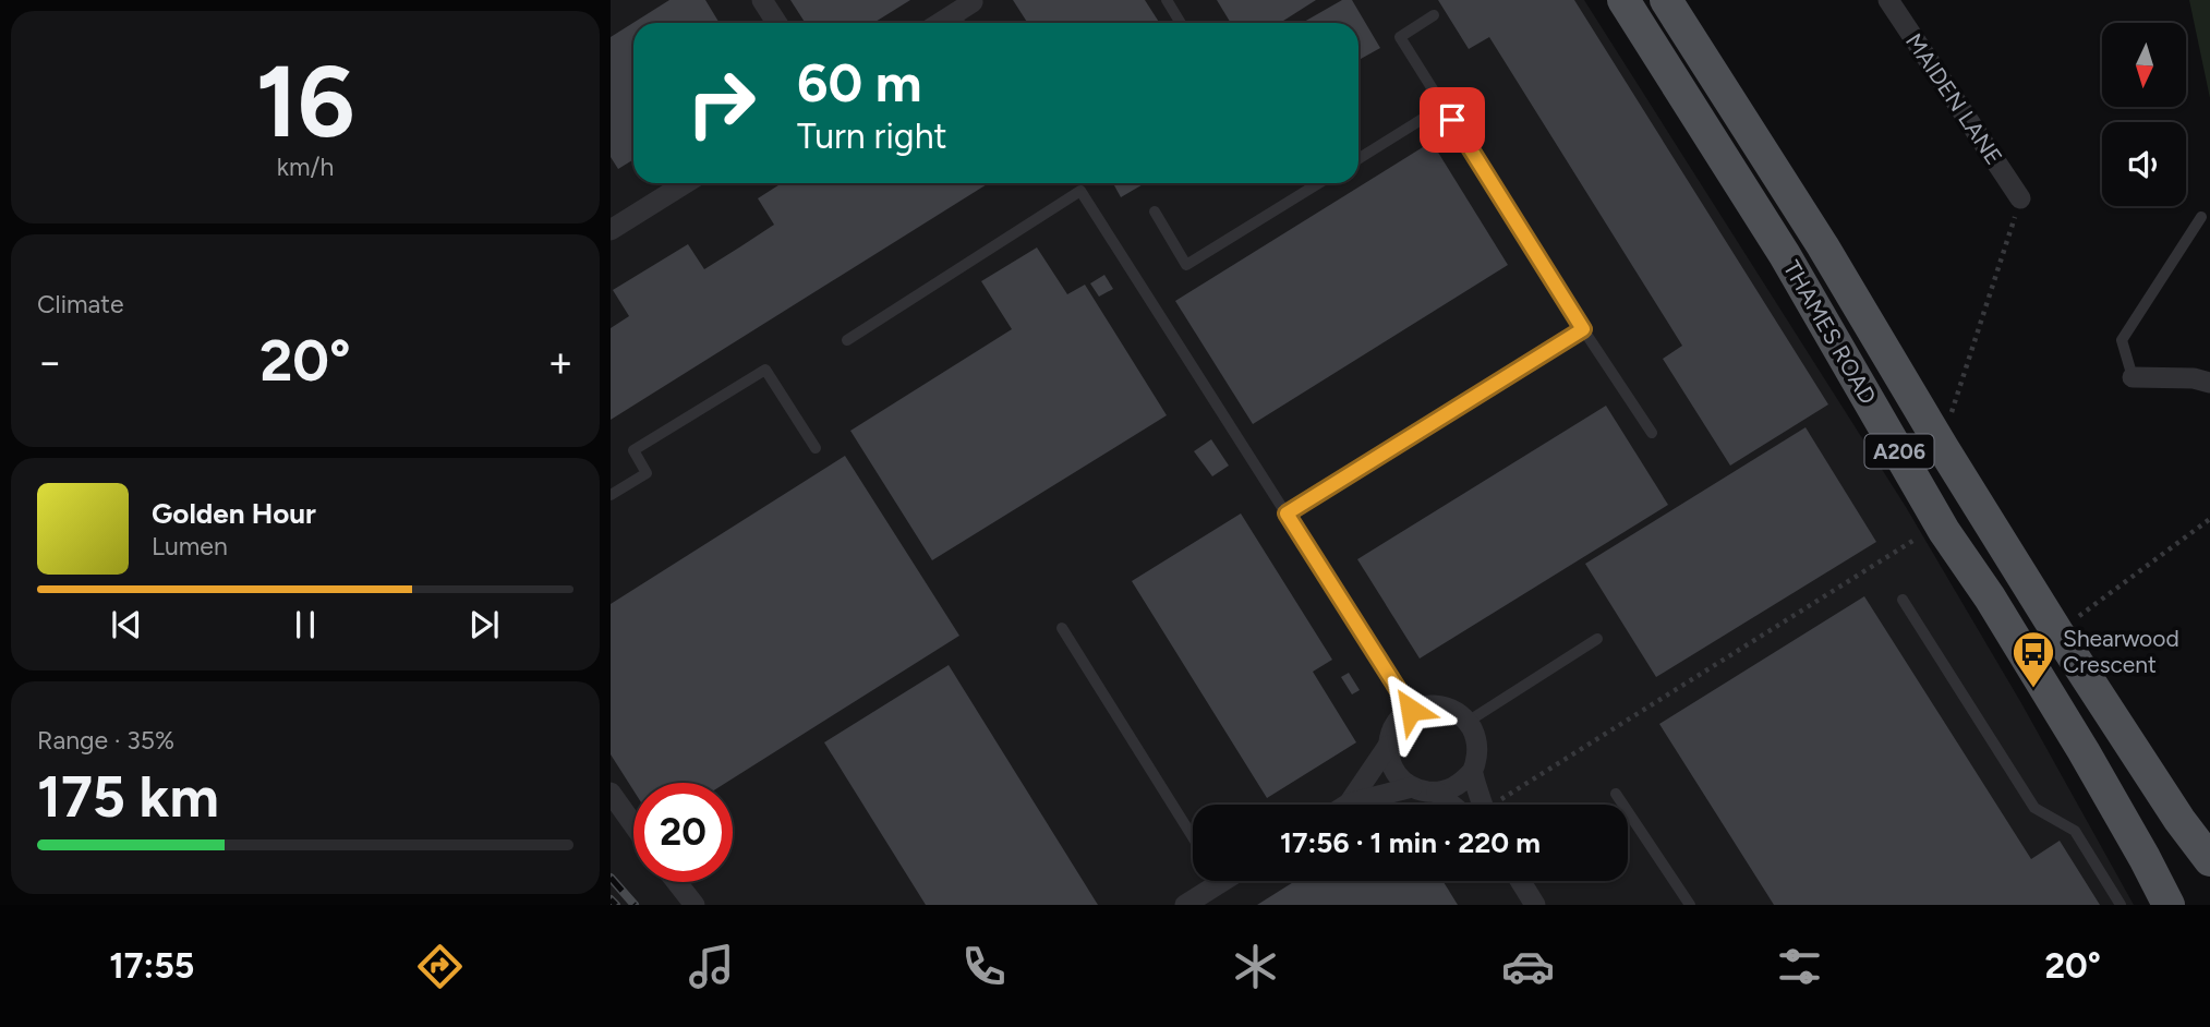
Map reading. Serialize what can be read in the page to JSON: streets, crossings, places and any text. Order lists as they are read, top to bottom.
{
  "streets": {
    "main road": ["THAMES ROAD", "A206"],
    "street": ["MAIDEN LANE"]
  },
  "places": {
    "bus stop": ["Shearwood Crescent"]
  },
  "north": "bottom",
  "page": {
    "tile": [
      ["16", "km/h"],
      "Climate",
      ["Range · 35%", "175 km"]
    ],
    "turn": ["60 m", "Turn right"],
    "heat": ["−", "20°", "+"],
    "song": ["Golden Hour", "Lumen"],
    "limit": "20",
    "trip": "17:56 · 1 min · 220 m",
    "tabs": ["17:55", "20°"]
  }
}
